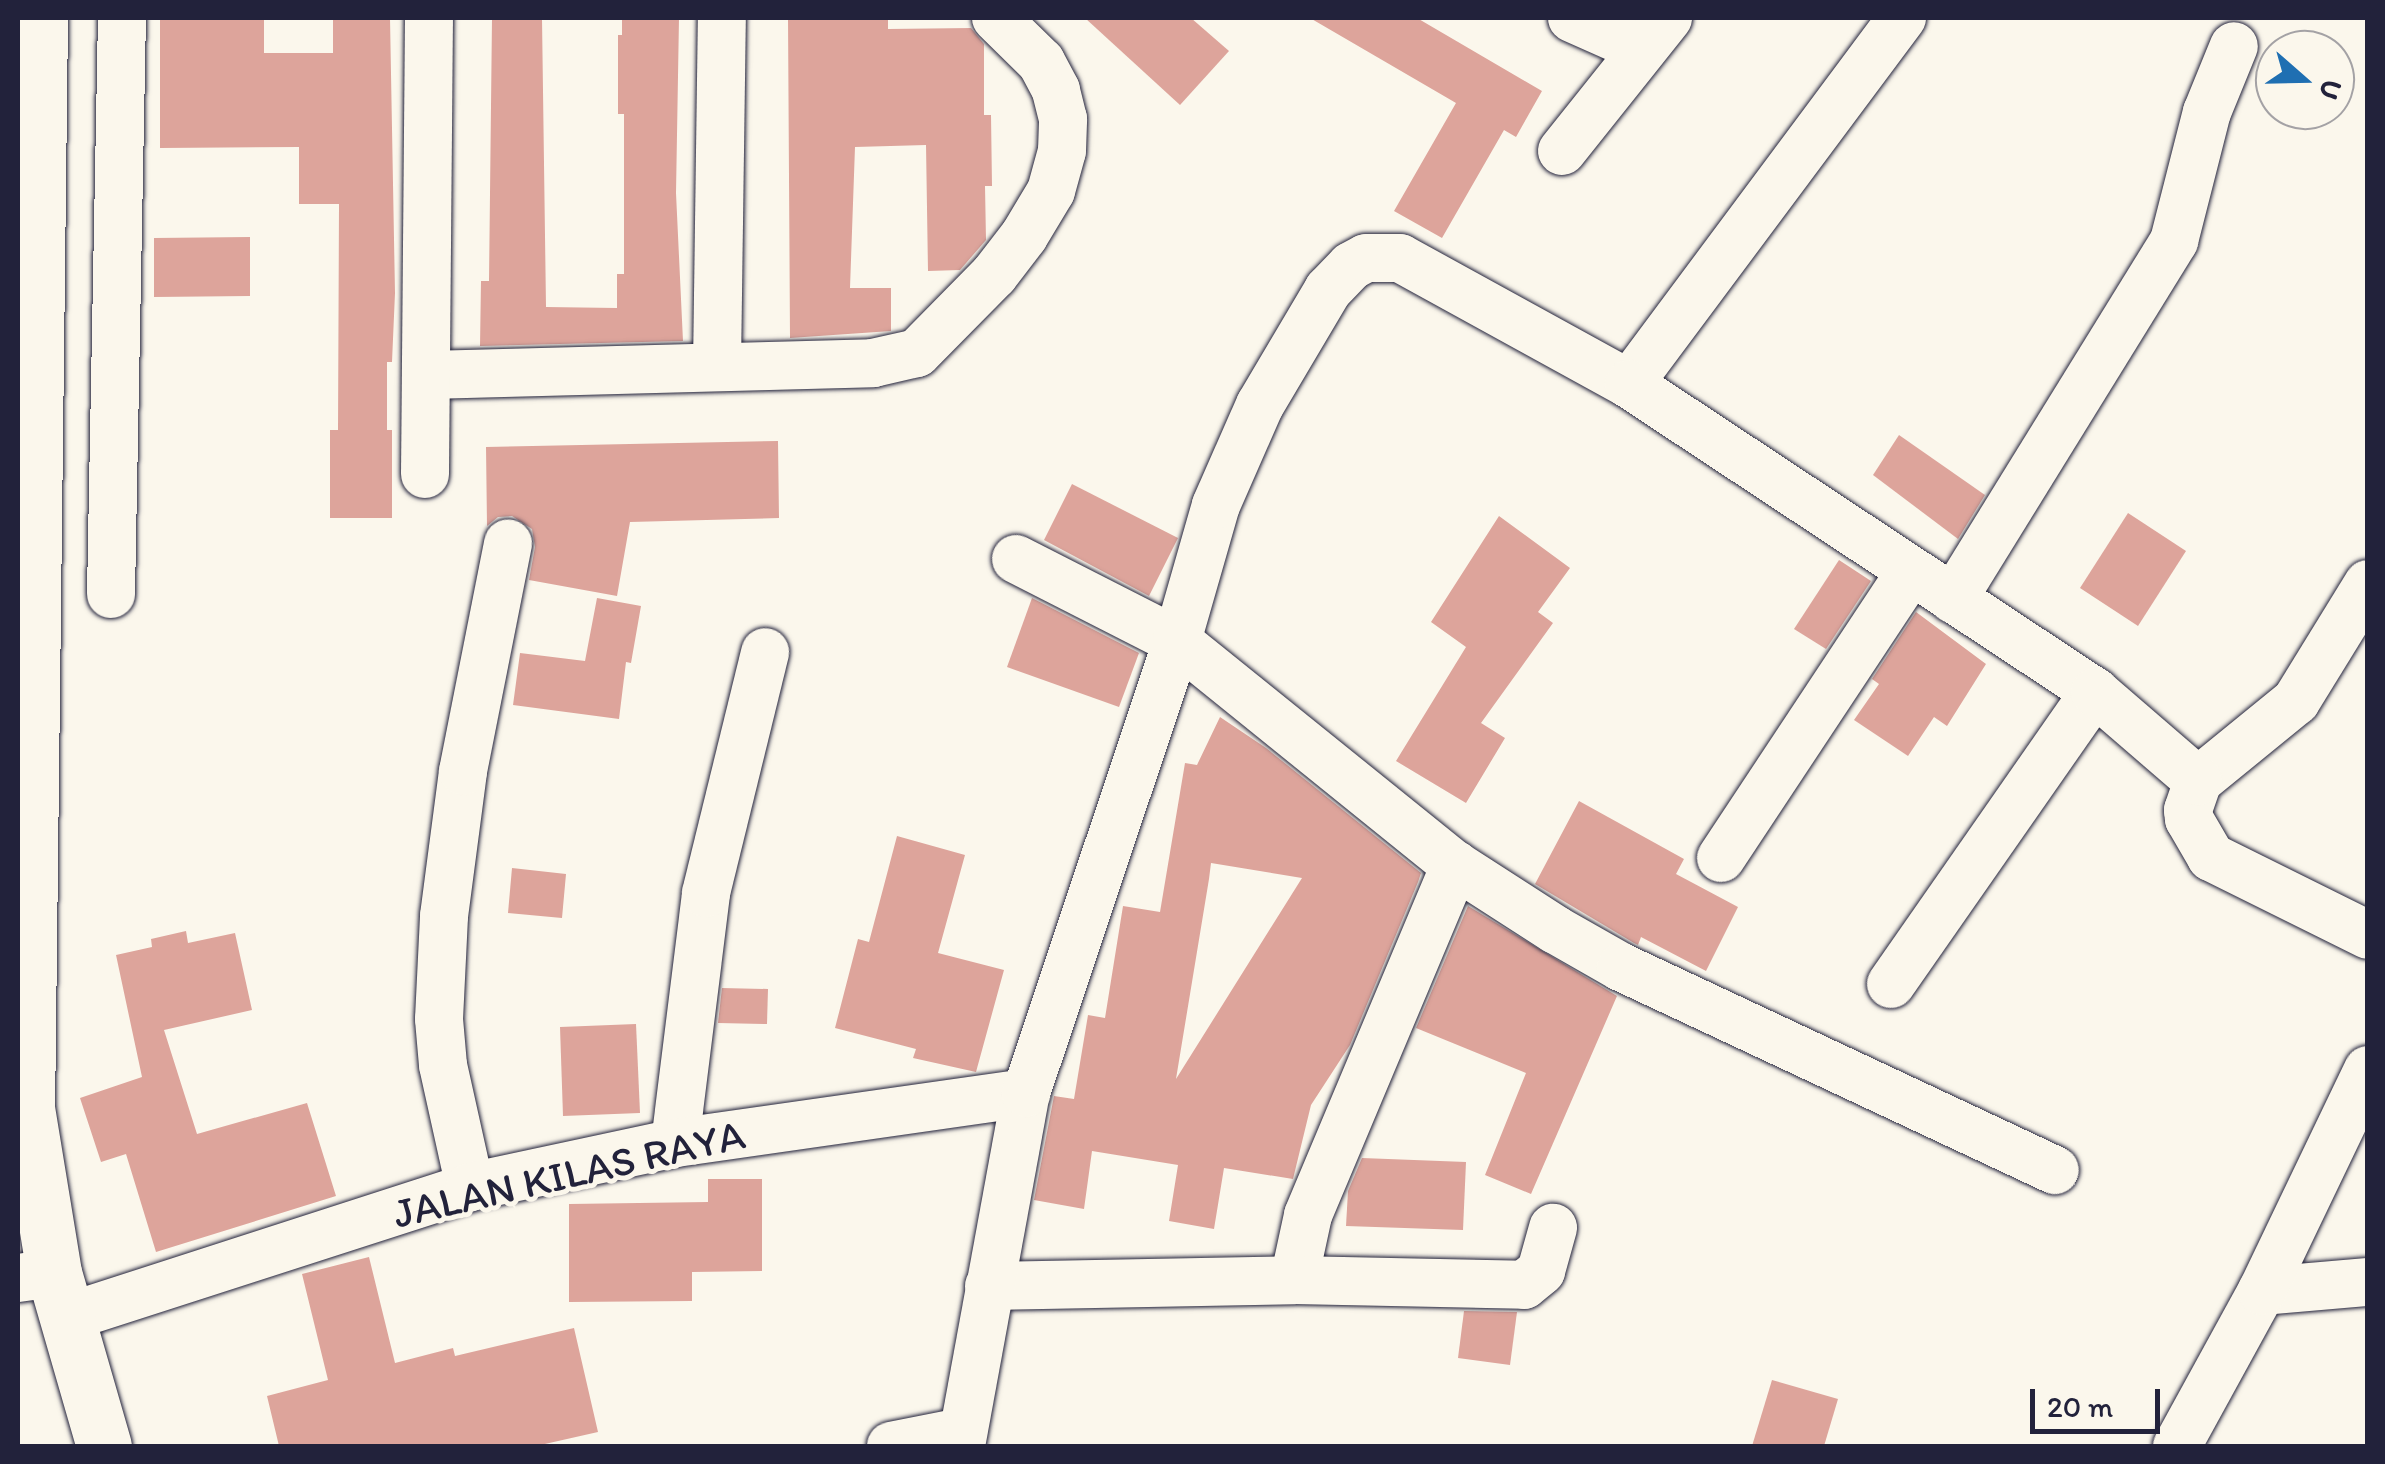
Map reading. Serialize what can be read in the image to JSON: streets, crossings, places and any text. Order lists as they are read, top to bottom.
{
  "streets": {
    "street": ["JALAN KILAS RAYA"]
  },
  "scale_bar": "20 m",
  "north": "right"
}
